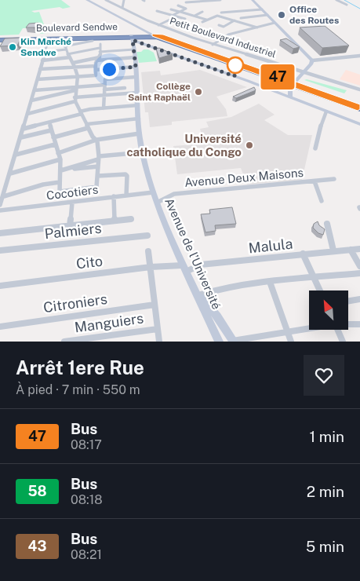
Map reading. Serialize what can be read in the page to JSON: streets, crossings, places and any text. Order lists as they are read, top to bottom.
{
  "streets": {
    "highway": ["Boulevard Sendwe"],
    "main road": ["Avenue de l’Université"],
    "street": [
      "Petit Boulevard Industriel",
      "Avenue Deux Maisons",
      "Cocotiers",
      "Palmiers",
      "Malula",
      "Cito",
      "Citroniers",
      "Manguiers"
    ]
  },
  "crossings": [
    ["Boulevard Sendwe", "Avenue de l’Université"],
    ["Avenue Deux Maisons", "Avenue de l’Université"],
    ["Cocotiers", "Avenue de l’Université"],
    ["Malula", "Avenue de l’Université"],
    ["Avenue de l’Université", "Cito"]
  ],
  "places": [
    "Office des Routes",
    "Kin Marché Sendwe",
    "Collège Saint Raphaël",
    "Université catholique du Congo"
  ],
  "lines": ["bus line 47"],
  "north": "top left",
  "page": {
    "on_map": "47",
    "heading": ["Arrêt 1ere Rue", "À pied · 7 min · 550 m"],
    "list": [
      {
        "mark": "47",
        "name": "Bus",
        "note": "08:17",
        "value": "1 min"
      },
      {
        "mark": "58",
        "name": "Bus",
        "note": "08:18",
        "value": "2 min"
      },
      {
        "mark": "43",
        "name": "Bus",
        "note": "08:21",
        "value": "5 min"
      }
    ]
  }
}
